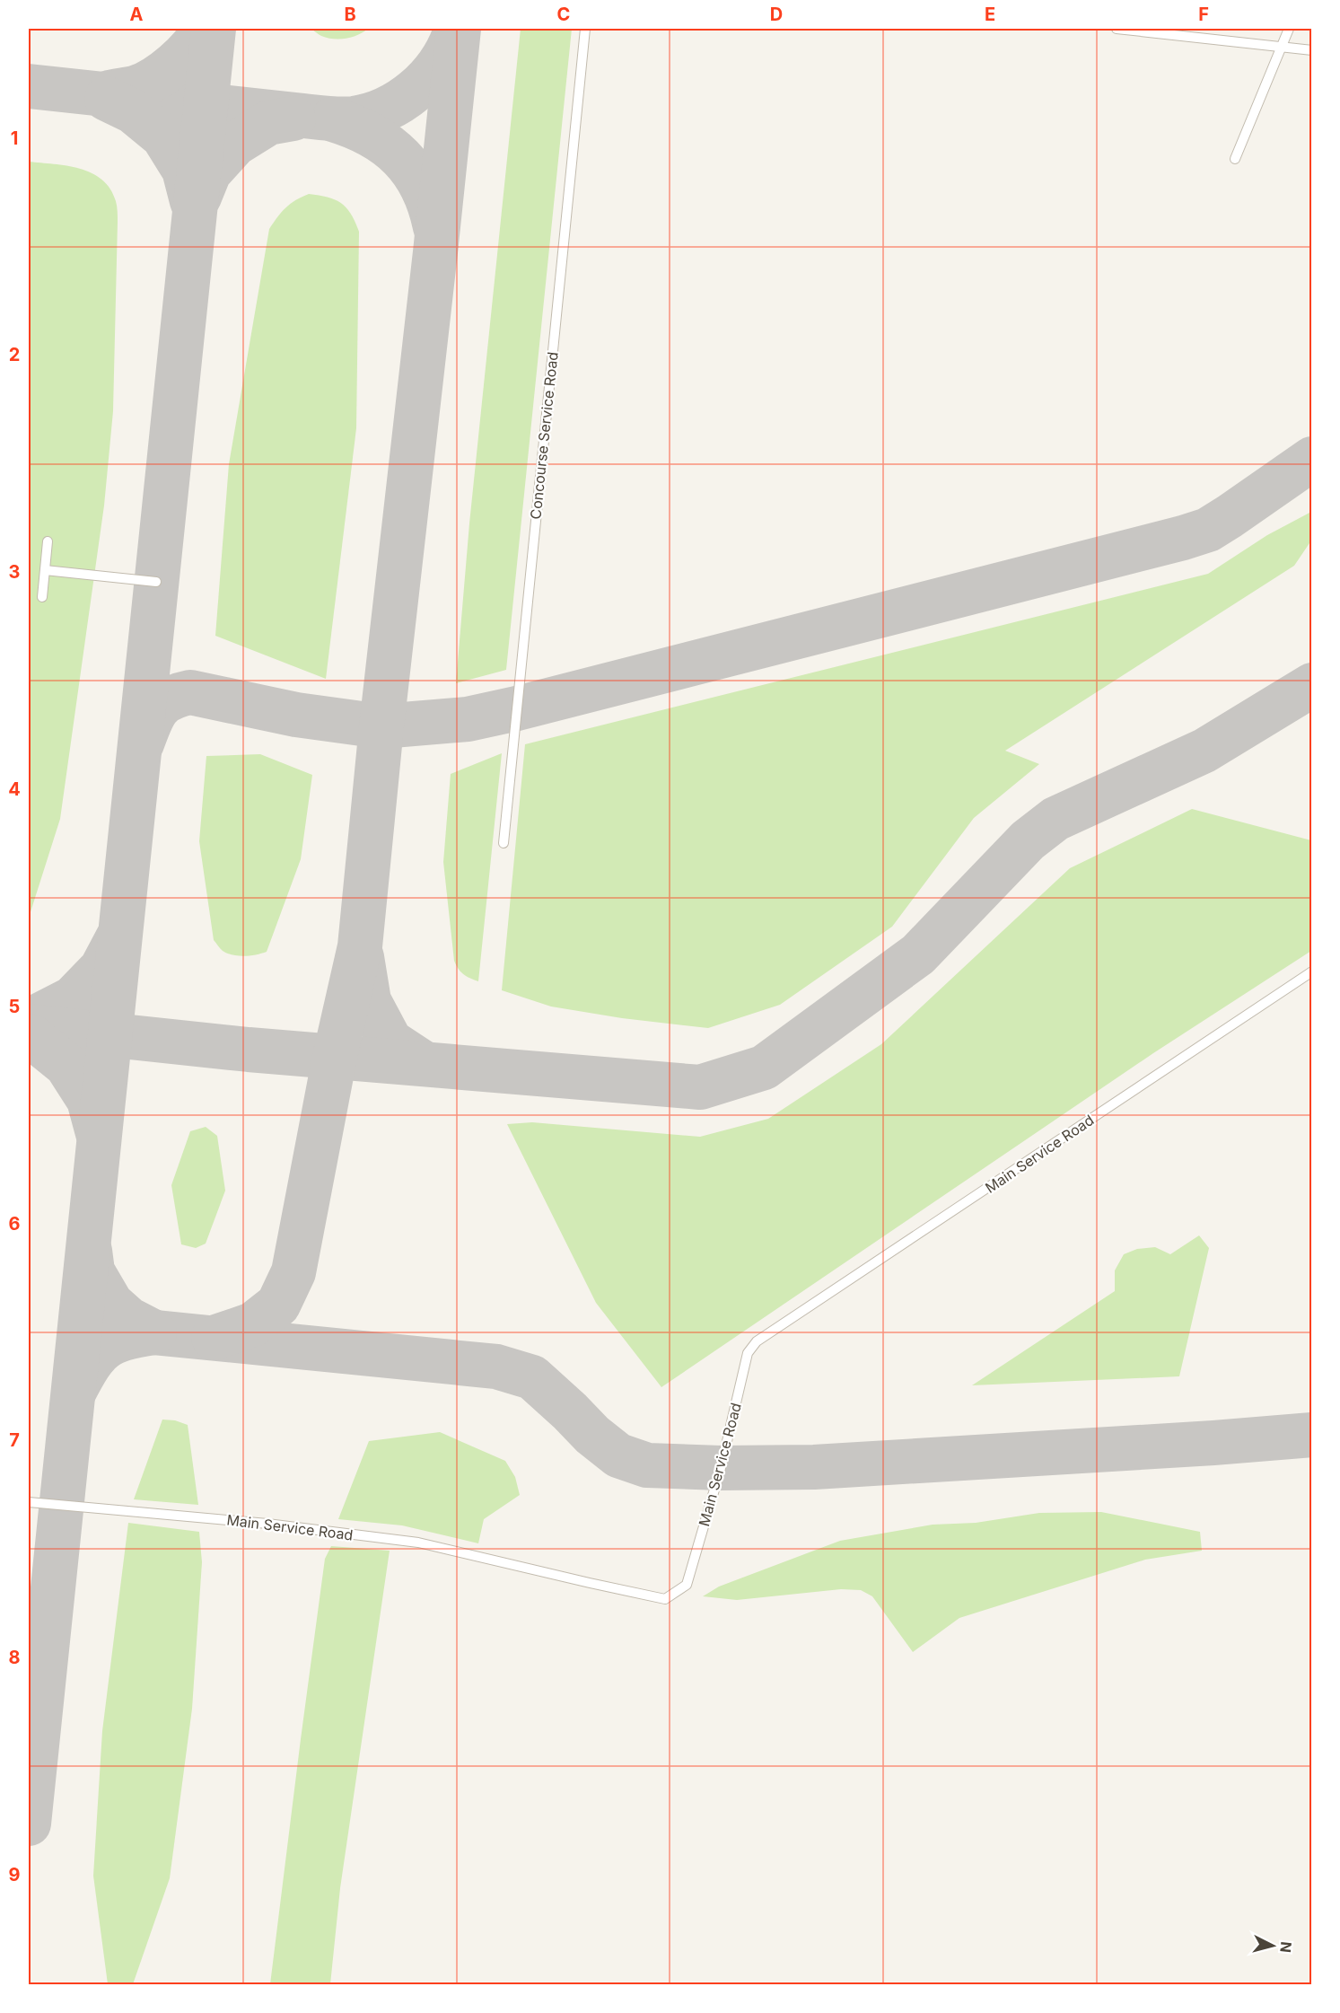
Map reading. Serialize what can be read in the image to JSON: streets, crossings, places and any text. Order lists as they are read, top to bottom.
{
  "streets": {
    "lane": ["Concourse Service Road", "Main Service Road"]
  },
  "north": "right",
  "grid": {
    "columns": [
      "A",
      "B",
      "C",
      "D",
      "E",
      "F"
    ],
    "rows": [
      "1",
      "2",
      "3",
      "4",
      "5",
      "6",
      "7",
      "8",
      "9"
    ]
  }
}
